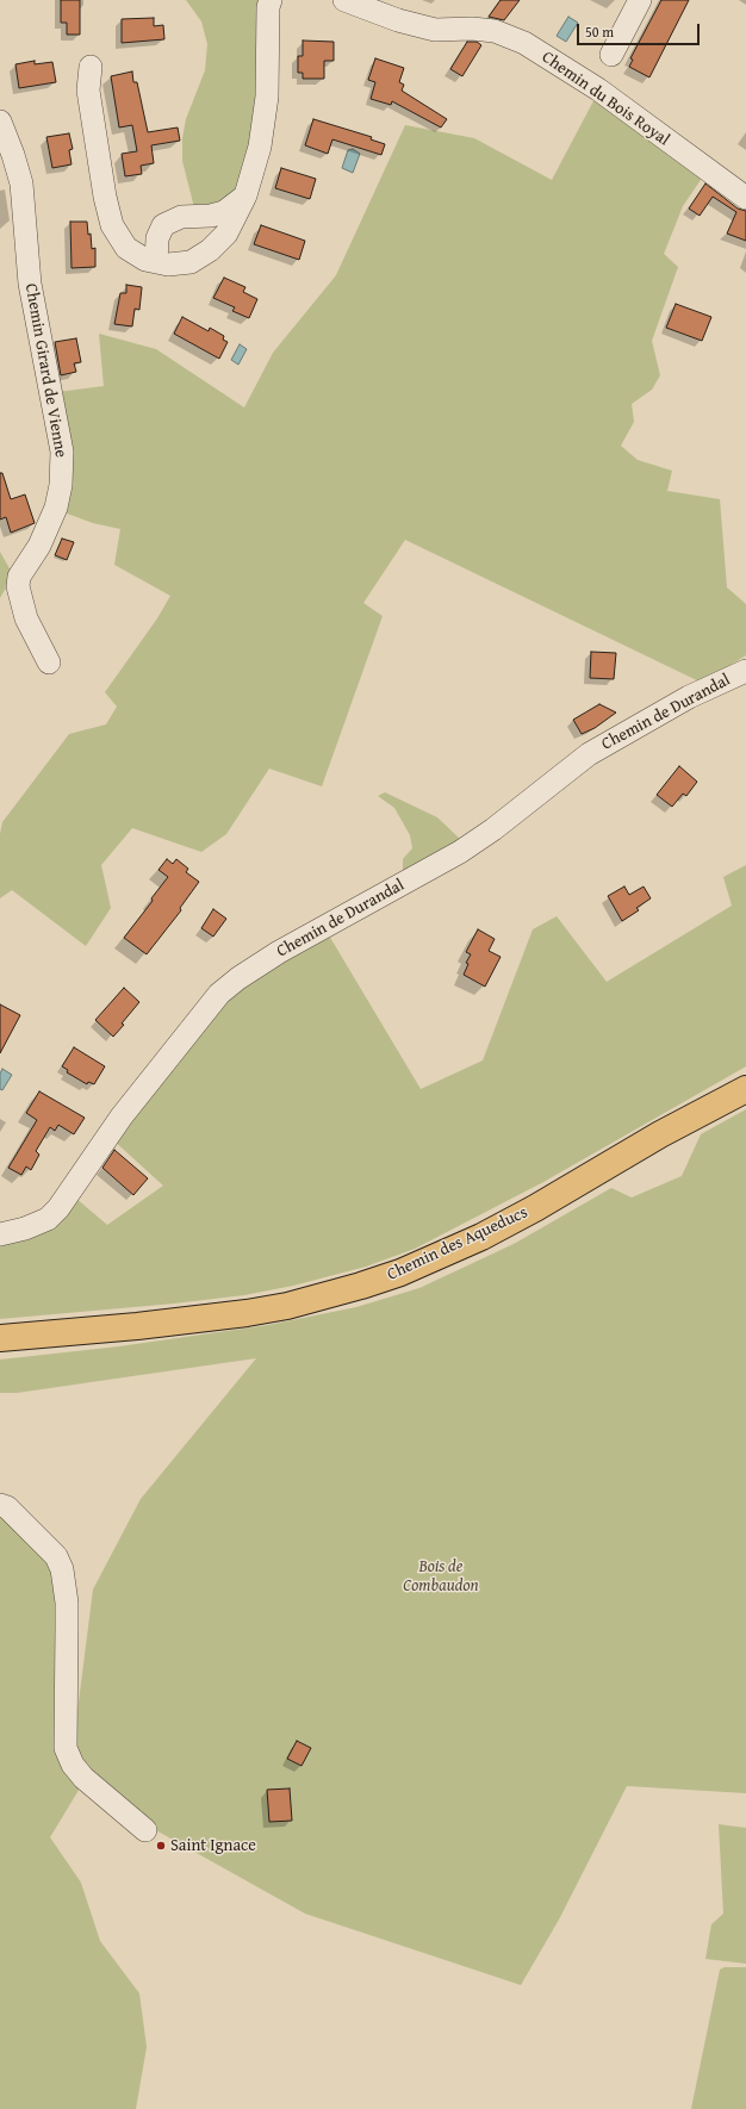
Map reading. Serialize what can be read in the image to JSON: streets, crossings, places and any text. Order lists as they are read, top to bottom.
{
  "streets": {
    "main road": ["Chemin des Aqueducs"],
    "street": ["Chemin du Bois Royal", "Chemin Girard de Vienne", "Chemin de Durandal"]
  },
  "parks": ["Bois de Combaudon"],
  "places": ["Saint Ignace"],
  "scale_bar": "50 m"
}
